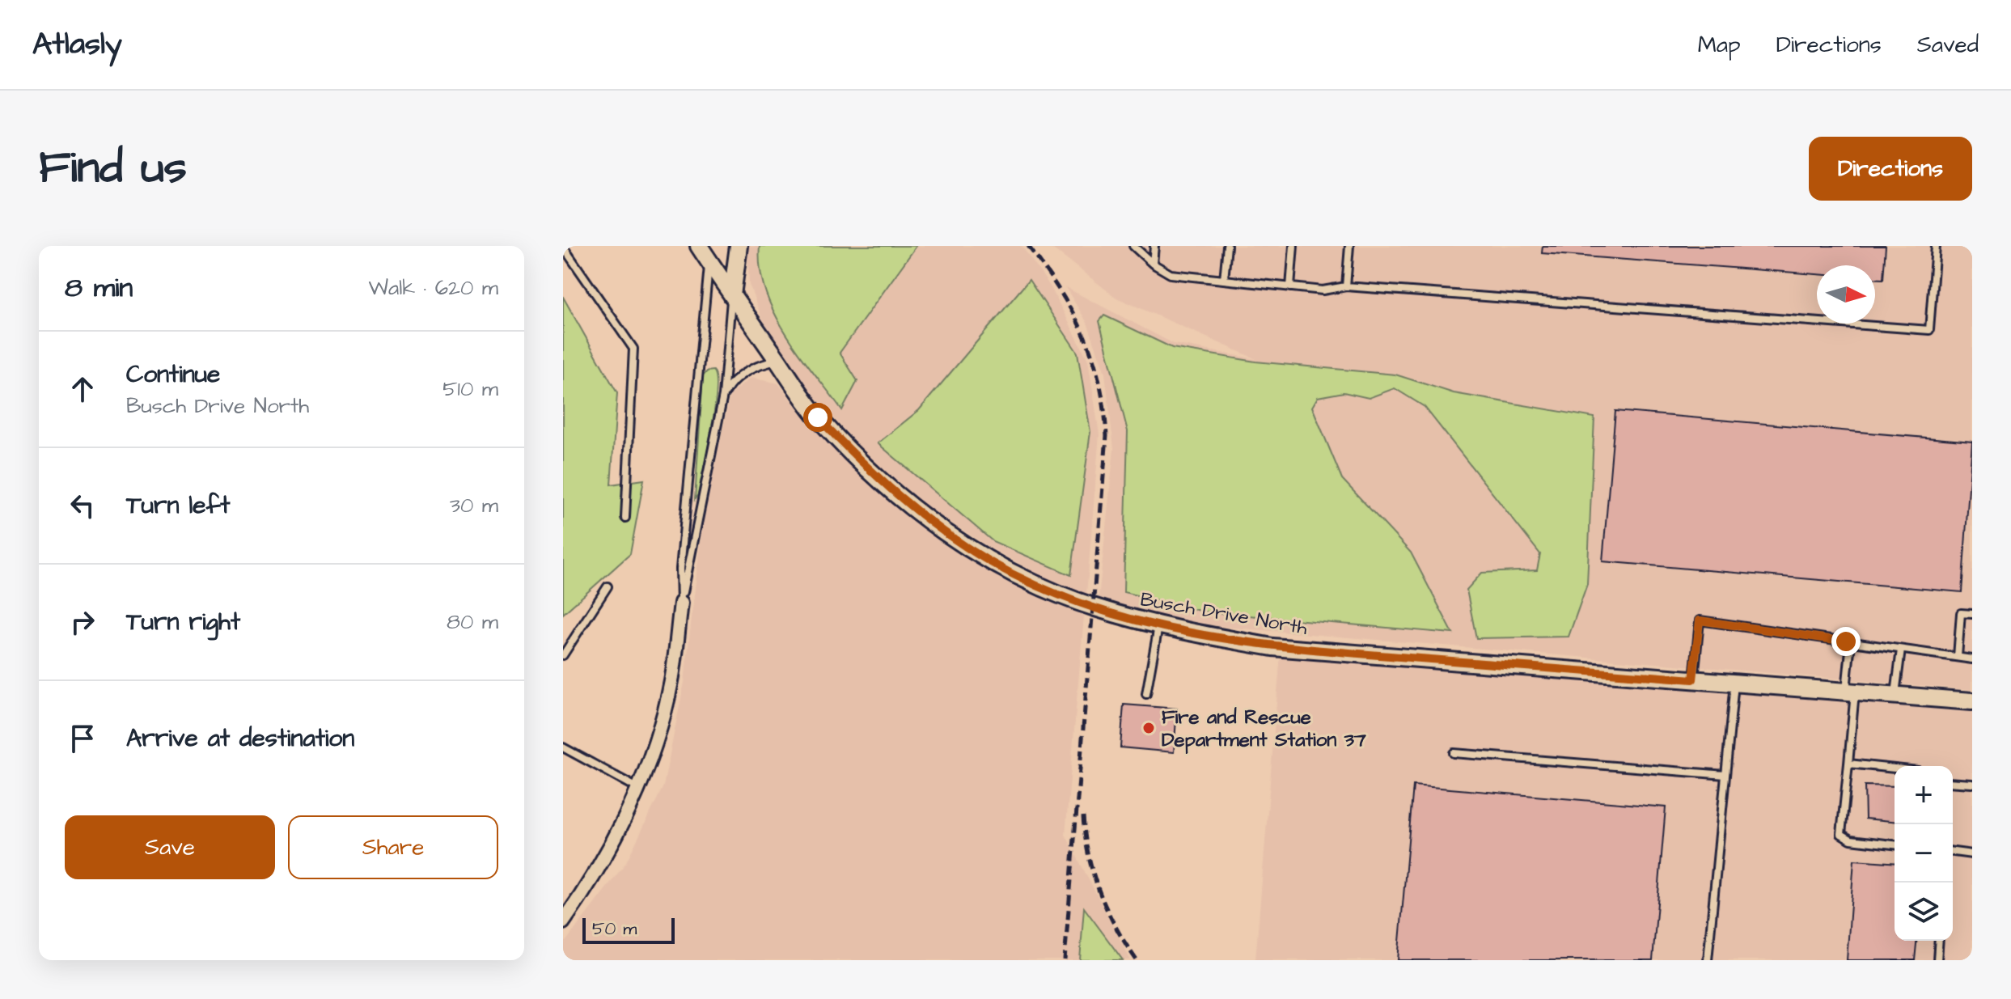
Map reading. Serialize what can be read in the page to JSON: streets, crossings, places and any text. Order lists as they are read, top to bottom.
{
  "streets": {
    "street": ["Busch Drive North"]
  },
  "places": ["Fire and Rescue Department Station 37"],
  "scale_bar": "50 m",
  "north": "right",
  "page": {
    "header": "Atlasly",
    "nav": ["Map", "Directions", "Saved"],
    "title": "Find us",
    "buttons": [
      "Directions",
      ["Save", "Share"]
    ],
    "heading": ["8 min", "Walk · 620 m"],
    "list": [
      ["Continue", "Busch Drive North", "510 m"],
      ["Turn left", "30 m"],
      ["Turn right", "80 m"],
      "Arrive at destination"
    ],
    "map_buttons": ["+", "−"],
    "scale": "50 m"
  }
}
